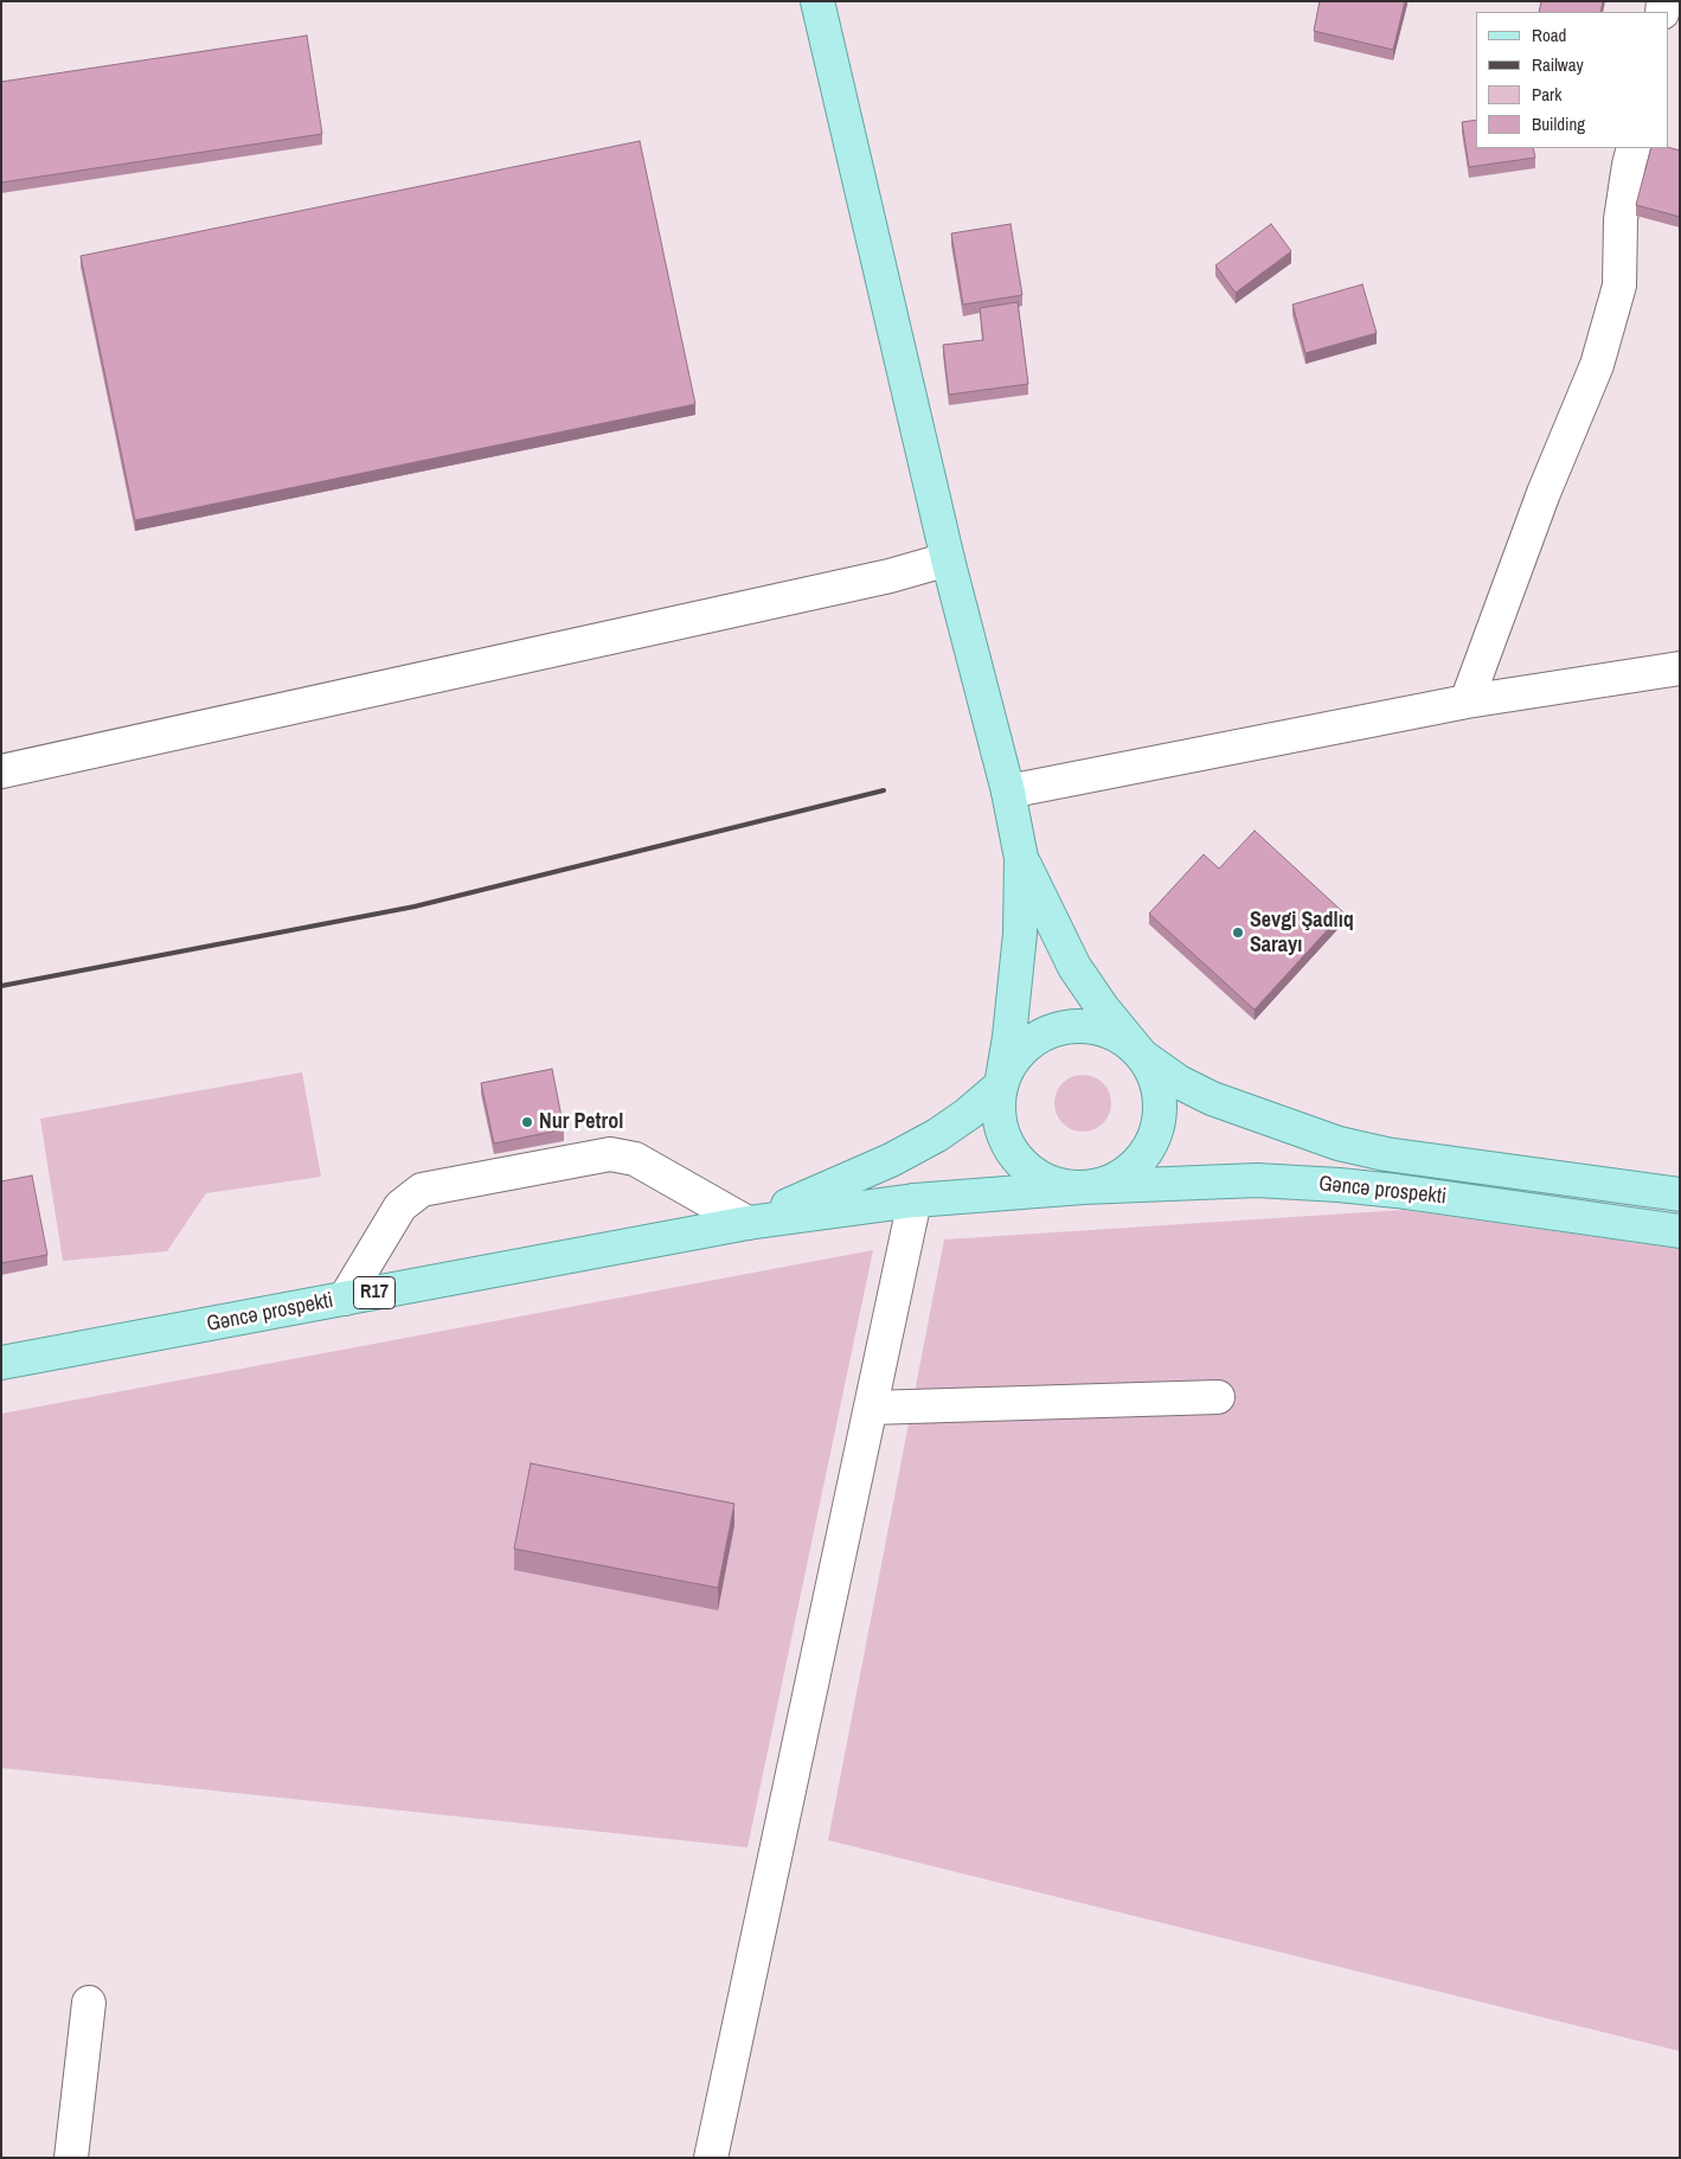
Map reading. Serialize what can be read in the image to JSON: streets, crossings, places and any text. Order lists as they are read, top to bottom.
{
  "streets": {
    "main road": ["Gəncə prospekti", "R17"]
  },
  "places": ["Sevgi Şadlıq Sarayı", "Nur Petrol"],
  "legend": [
    "Road",
    "Railway",
    "Park",
    "Building"
  ]
}
